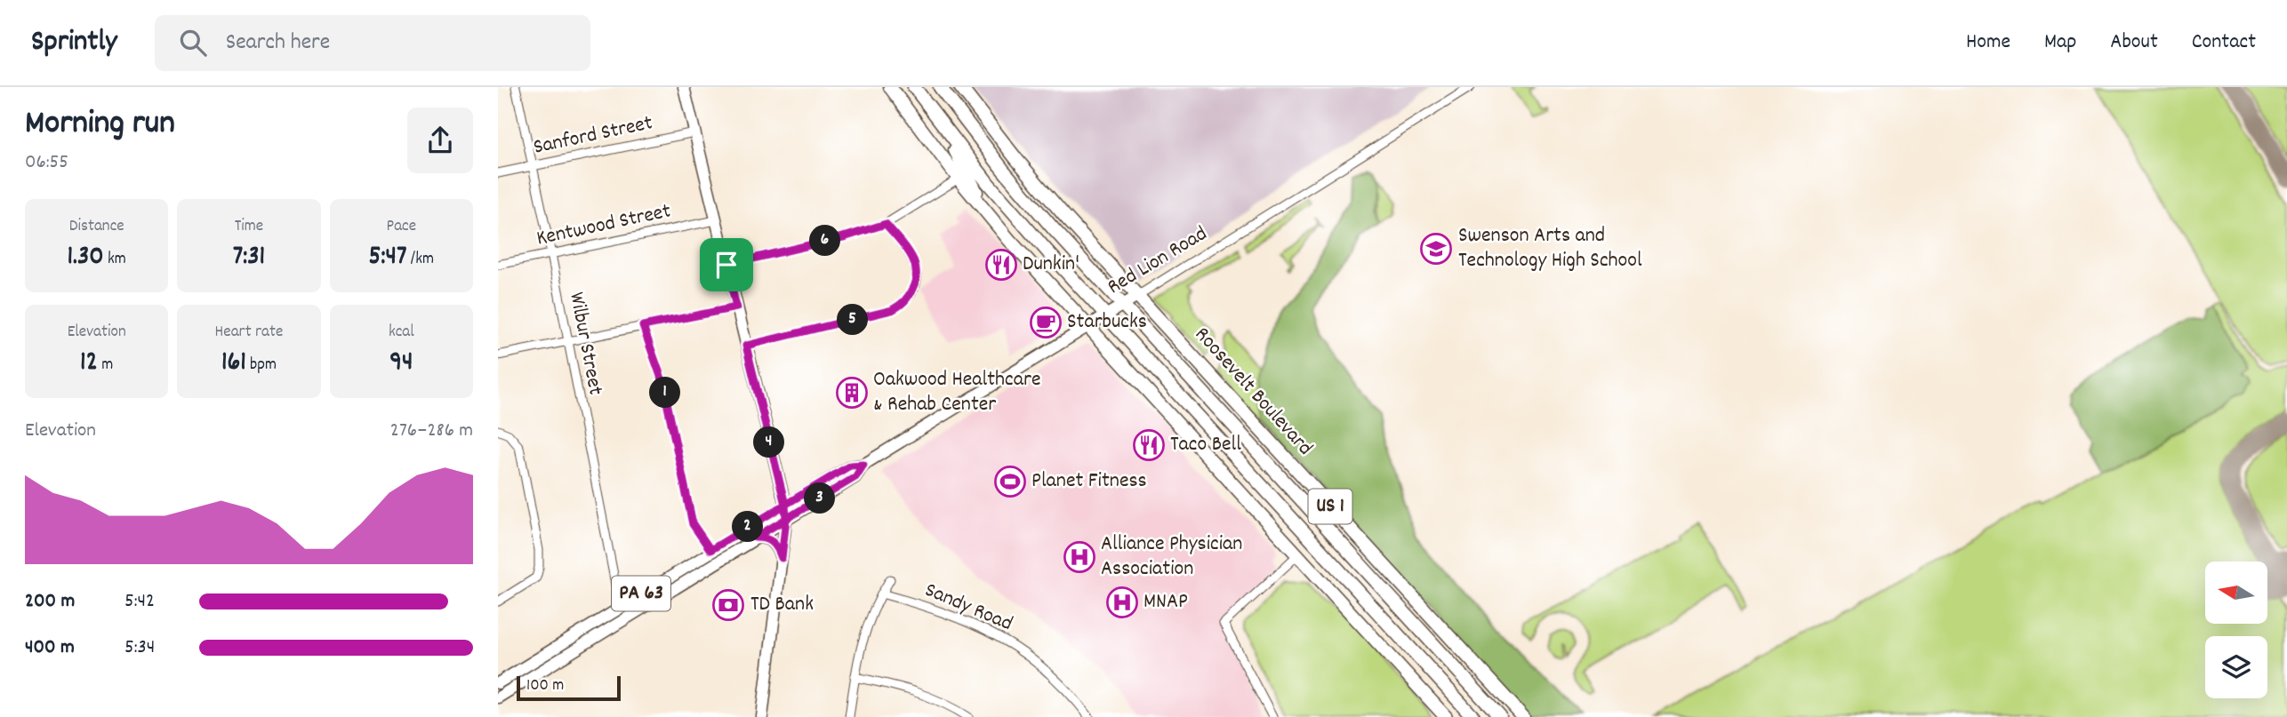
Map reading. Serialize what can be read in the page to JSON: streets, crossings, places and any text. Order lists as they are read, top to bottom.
{
  "streets": {
    "highway": ["Roosevelt Boulevard", "US 1"],
    "main road": ["Red Lion Road", "PA 63"],
    "street": [
      "Sanford Street",
      "Kentwood Street",
      "Wilbur Street",
      "Sandy Road"
    ]
  },
  "crossings": [
    ["Sanford Street", "Wilbur Street"],
    ["Kentwood Street", "Wilbur Street"],
    ["Red Lion Road", "Wilbur Street"],
    ["Red Lion Road", "Roosevelt Boulevard"],
    ["Red Lion Road", "US 1"]
  ],
  "places": {
    "school or university": ["Swenson Arts and Technology High School"],
    "restaurant": ["Dunkin'", "Taco Bell"],
    "cafe": ["Starbucks"],
    "building": ["Oakwood Healthcare & Rehab Center"],
    "sports": ["Planet Fitness"],
    "hospital": ["Alliance Physician Association", "MNAP"],
    "bank": ["TD Bank"]
  },
  "scale_bar": "100 m",
  "north": "left",
  "page": {
    "header": "Sprintly",
    "search": "Search here",
    "nav": [
      "Home",
      "Map",
      "About",
      "Contact"
    ],
    "heading": ["Morning run", "06:55"],
    "stats": [
      ["Distance", "1.30 km"],
      ["Time", "7:31"],
      ["Pace", "5:47 /km"],
      ["Elevation", "12 m"],
      ["Heart rate", "161 bpm"],
      ["kcal", "94"]
    ],
    "pins": [
      "6",
      "5",
      "1",
      "4",
      "3",
      "2"
    ],
    "chart": ["Elevation", "276–286 m"],
    "list": [
      {
        "name": "200 m",
        "note": "5:42"
      },
      {
        "name": "400 m",
        "note": "5:34"
      }
    ],
    "scale": "100 m"
  }
}
